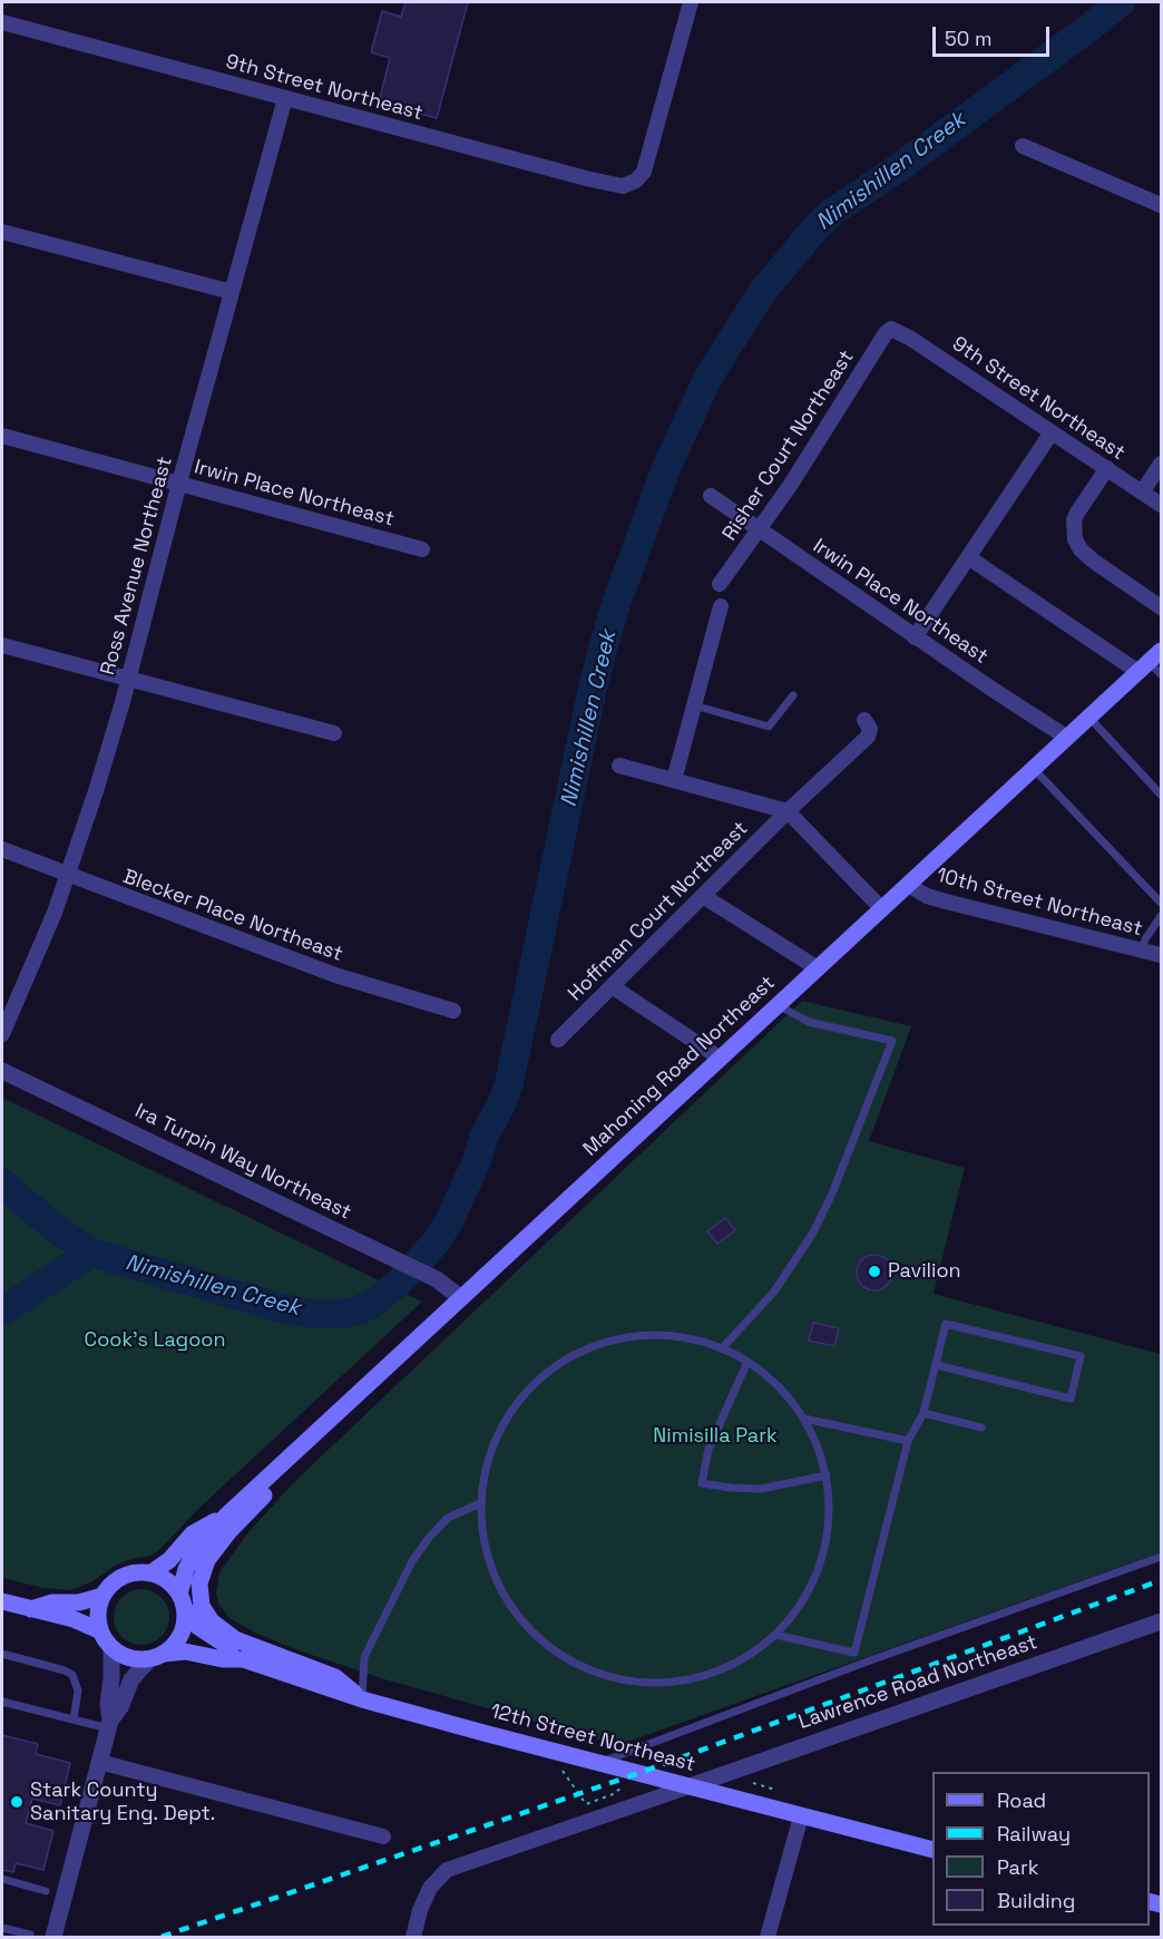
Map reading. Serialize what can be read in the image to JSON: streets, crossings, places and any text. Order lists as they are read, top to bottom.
{
  "streets": {
    "main road": ["Mahoning Road Northeast", "12th Street Northeast"],
    "street": [
      "9th Street Northeast",
      "Risher Court Northeast",
      "Irwin Place Northeast",
      "Ross Avenue Northeast",
      "10th Street Northeast",
      "Hoffman Court Northeast",
      "Blecker Place Northeast",
      "Ira Turpin Way Northeast",
      "Lawrence Road Northeast"
    ]
  },
  "crossings": [
    ["9th Street Northeast", "Risher Court Northeast"],
    ["9th Street Northeast", "Ross Avenue Northeast"],
    ["Risher Court Northeast", "Irwin Place Northeast"],
    ["Irwin Place Northeast", "Ross Avenue Northeast"],
    ["Irwin Place Northeast", "Mahoning Road Northeast"],
    ["Ross Avenue Northeast", "Blecker Place Northeast"],
    ["10th Street Northeast", "Mahoning Road Northeast"],
    ["Mahoning Road Northeast", "Ira Turpin Way Northeast"],
    ["Mahoning Road Northeast", "12th Street Northeast"],
    ["Lawrence Road Northeast", "12th Street Northeast"]
  ],
  "water": ["Nimishillen Creek"],
  "parks": ["Cook's Lagoon", "Nimisilla Park"],
  "places": ["Pavilion", "Stark County Sanitary Eng. Dept."],
  "legend": [
    "Road",
    "Railway",
    "Park",
    "Building"
  ],
  "scale_bar": "50 m"
}
